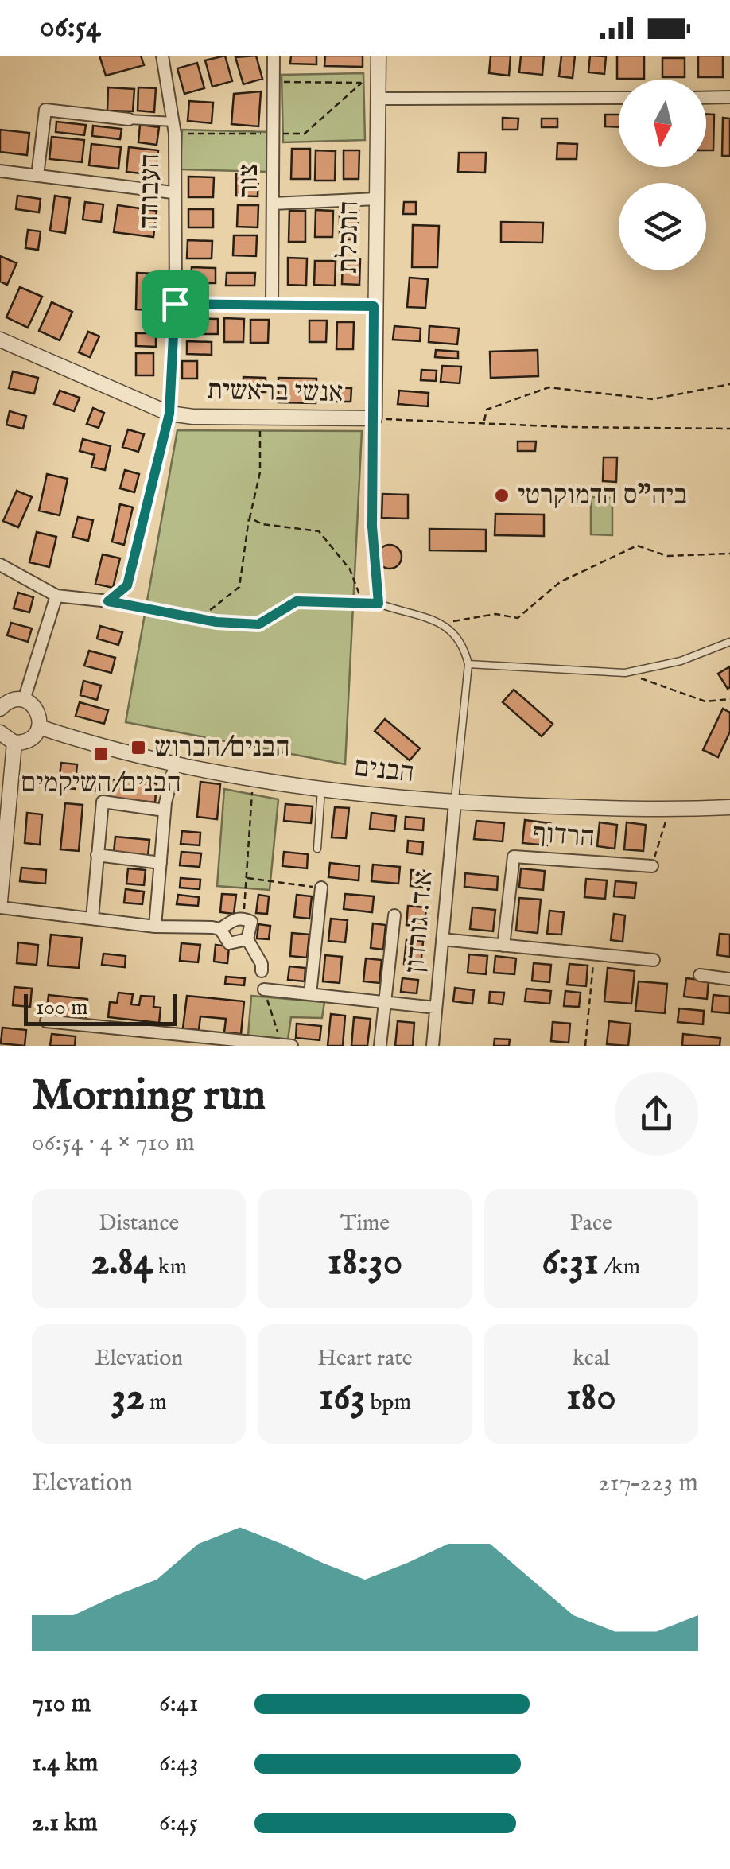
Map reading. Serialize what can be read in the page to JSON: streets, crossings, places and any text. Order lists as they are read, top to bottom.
{
  "streets": {
    "street": [
      "צור",
      "העבודה",
      "התכלת",
      "אנשי בראשית",
      "הבנים",
      "הרדוף",
      "א.ד. גורדון"
    ]
  },
  "crossings": [
    ["העבודה", "אנשי בראשית"],
    ["התכלת", "אנשי בראשית"],
    ["הבנים", "א.ד. גורדון"]
  ],
  "places": {
    "other": ["ביה\"ס הדמוקרטי"],
    "transit": ["הבנים/הברוש", "הבנים/השיקמים"]
  },
  "scale_bar": "100 m",
  "north": "bottom",
  "page": {
    "status": "06:54",
    "scale": "100 m",
    "heading": ["Morning run", "06:54 · 4 × 710 m"],
    "stats": [
      ["Distance", "2.84 km"],
      ["Time", "18:30"],
      ["Pace", "6:31 /km"],
      ["Elevation", "32 m"],
      ["Heart rate", "163 bpm"],
      ["kcal", "180"]
    ],
    "chart": ["Elevation", "217–223 m"],
    "list": [
      {
        "name": "710 m",
        "note": "6:41"
      },
      {
        "name": "1.4 km",
        "note": "6:43"
      },
      {
        "name": "2.1 km",
        "note": "6:45"
      }
    ]
  }
}
